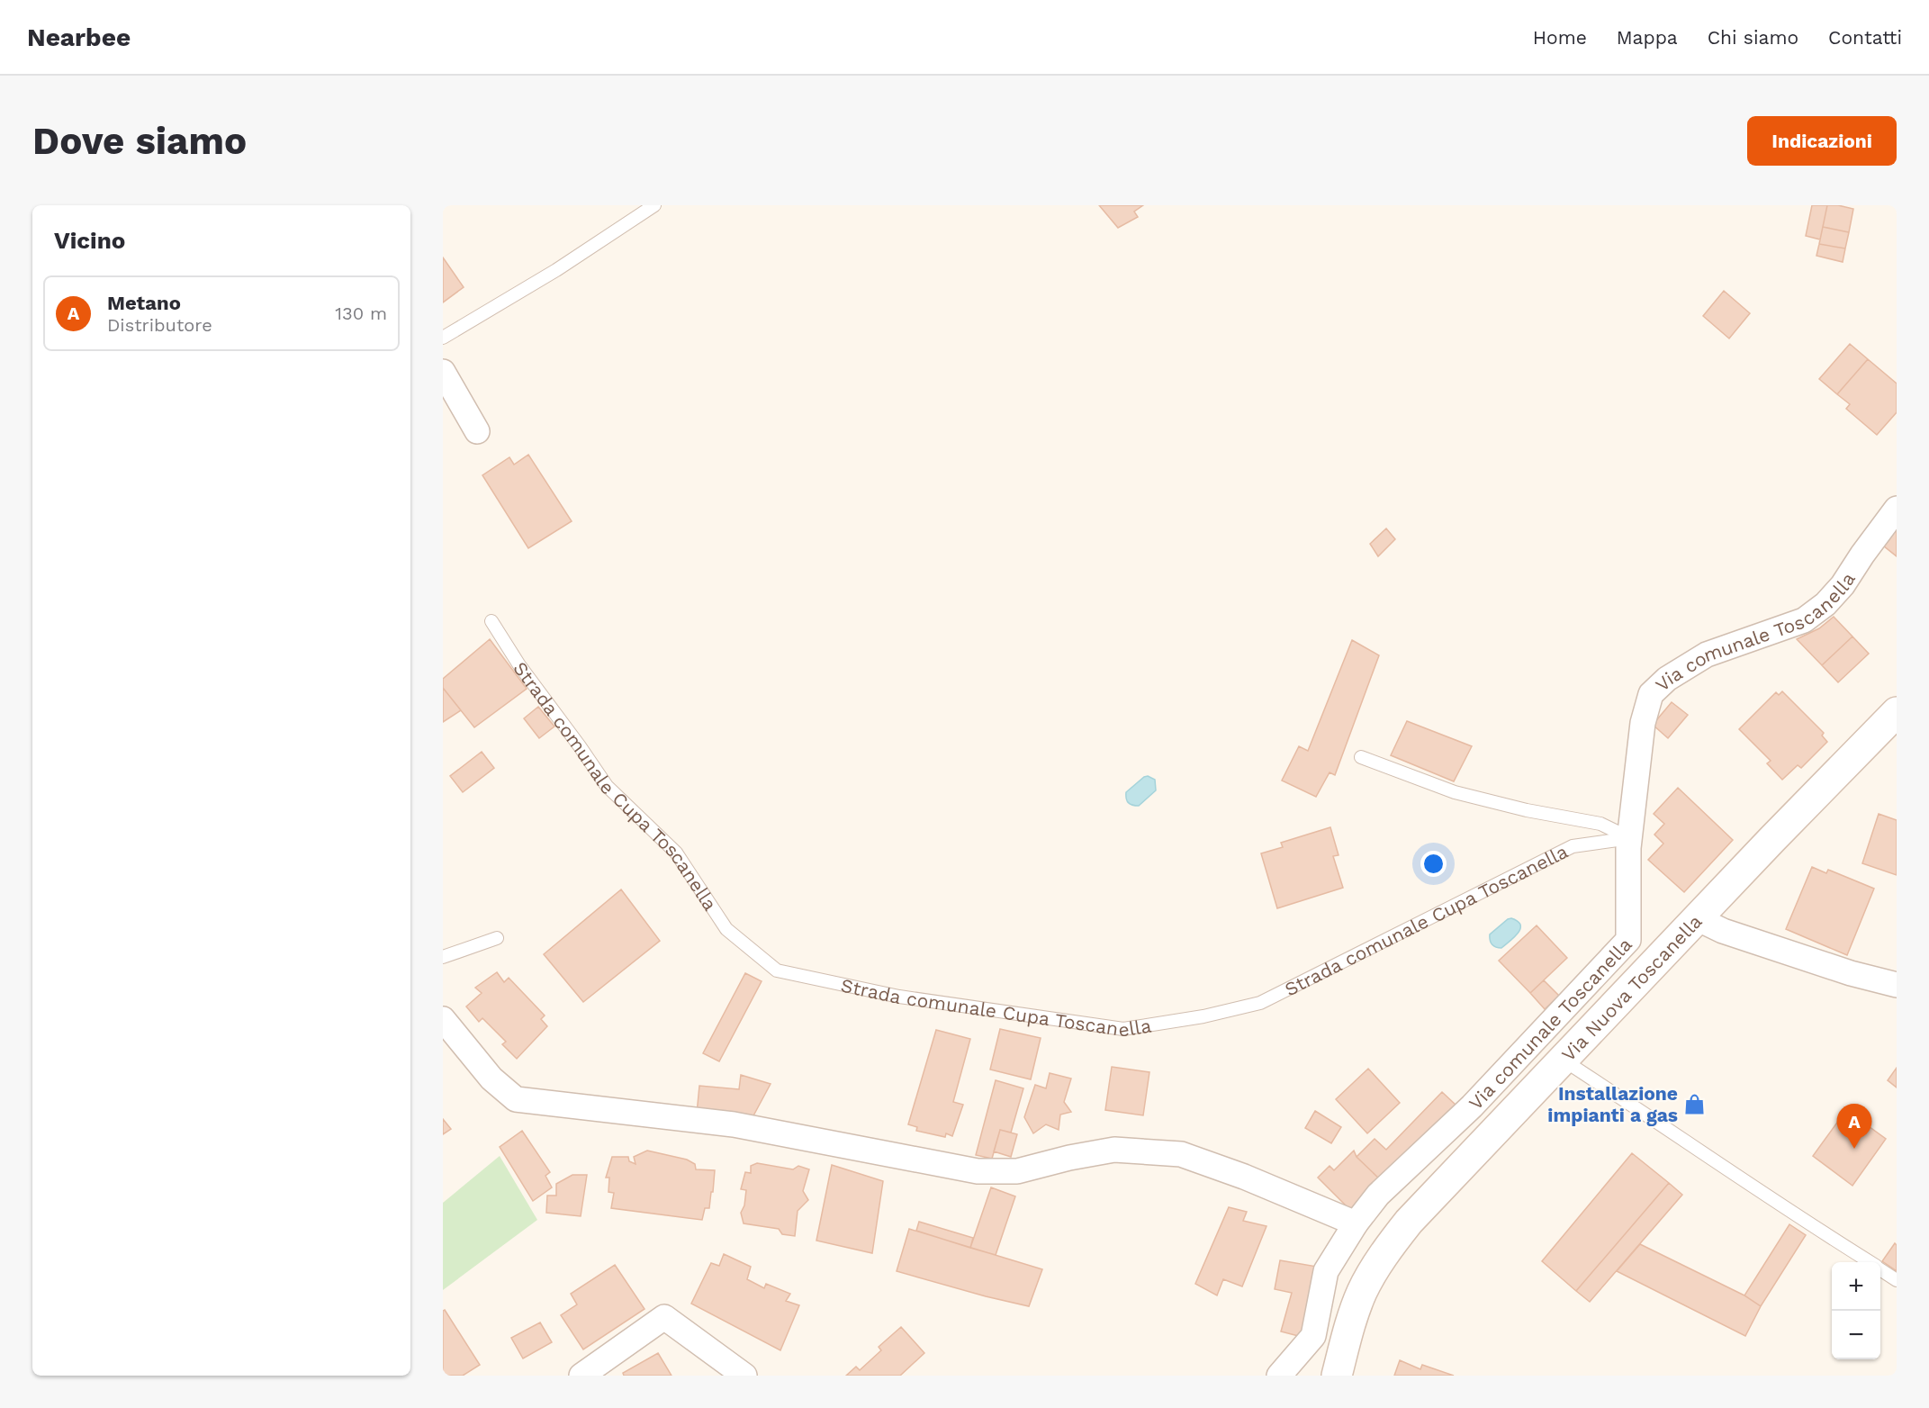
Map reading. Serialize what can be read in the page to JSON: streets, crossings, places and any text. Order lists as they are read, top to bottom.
{
  "streets": {
    "main road": ["Via Nuova Toscanella"],
    "street": ["Via comunale Toscanella"],
    "lane": ["Strada comunale Cupa Toscanella"]
  },
  "crossings": [
    ["Via comunale Toscanella", "Strada comunale Cupa Toscanella"]
  ],
  "places": {
    "shop": ["Installazione impianti a gas"]
  },
  "page": {
    "header": "Nearbee",
    "nav": [
      "Home",
      "Mappa",
      "Chi siamo",
      "Contatti"
    ],
    "buttons": "Indicazioni",
    "title": "Dove siamo",
    "heading": "Vicino",
    "list": [
      {
        "mark": "A",
        "name": "Metano",
        "note": "Distributore",
        "value": "130 m"
      }
    ],
    "pins": "A",
    "map_buttons": ["+", "−"]
  }
}
